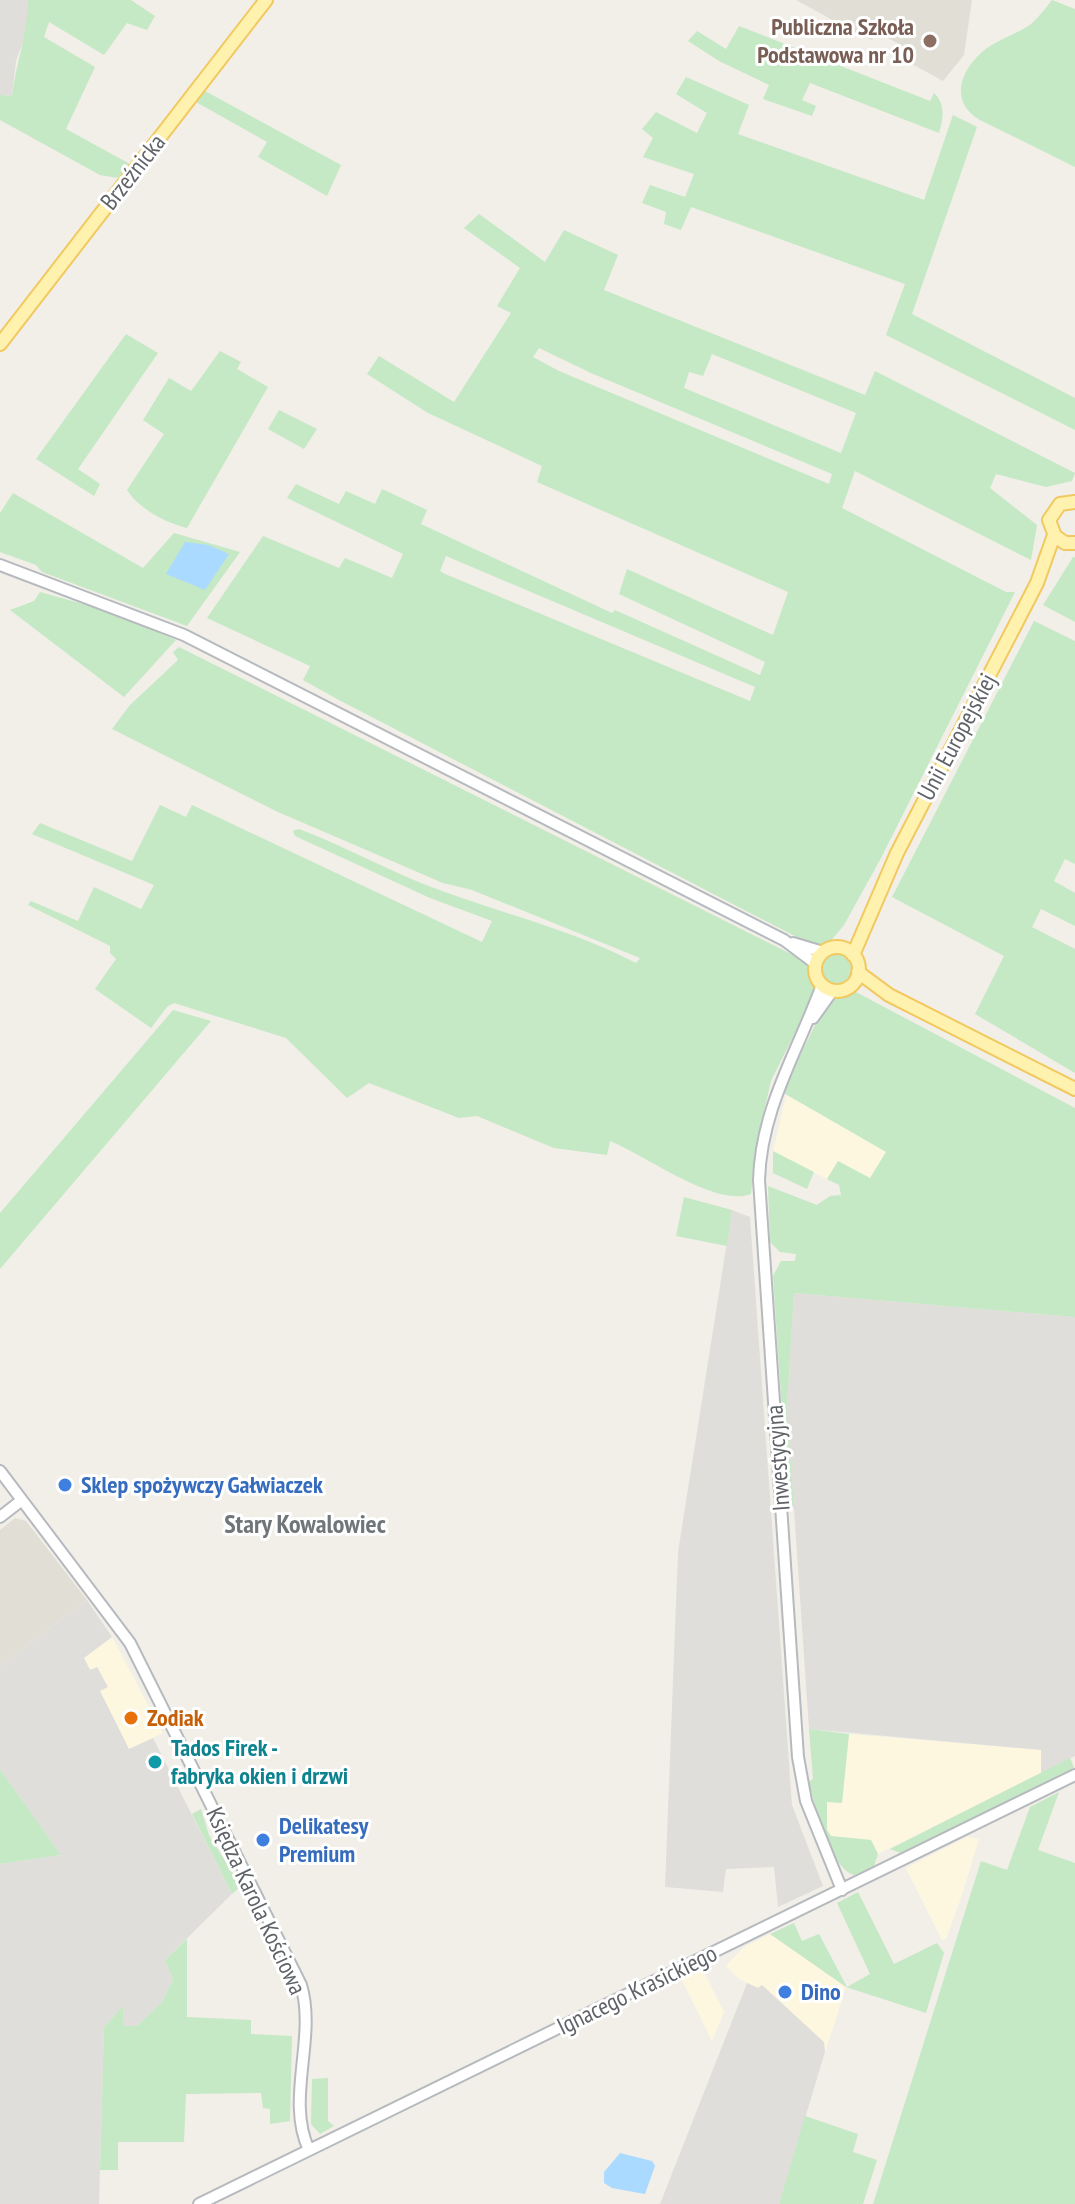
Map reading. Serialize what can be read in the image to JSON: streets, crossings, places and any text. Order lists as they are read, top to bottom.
{
  "streets": {
    "main road": ["Brzeźnicka", "Unii Europejskiej"],
    "street": ["Inwestycyjna", "Księdza Karola Kościowa", "Ignacego Krasickiego"]
  },
  "crossings": [
    ["Unii Europejskiej", "Inwestycyjna"],
    ["Inwestycyjna", "Ignacego Krasickiego"],
    ["Księdza Karola Kościowa", "Ignacego Krasickiego"]
  ],
  "districts": ["Stary Kowalowiec"],
  "places": [
    "Publiczna Szkoła Podstawowa nr 10",
    "Sklep spożywczy Gałwiaczek",
    "Zodiak",
    "Tados Firek - fabryka okien i drzwi",
    "Delikatesy Premium",
    "Dino"
  ]
}
